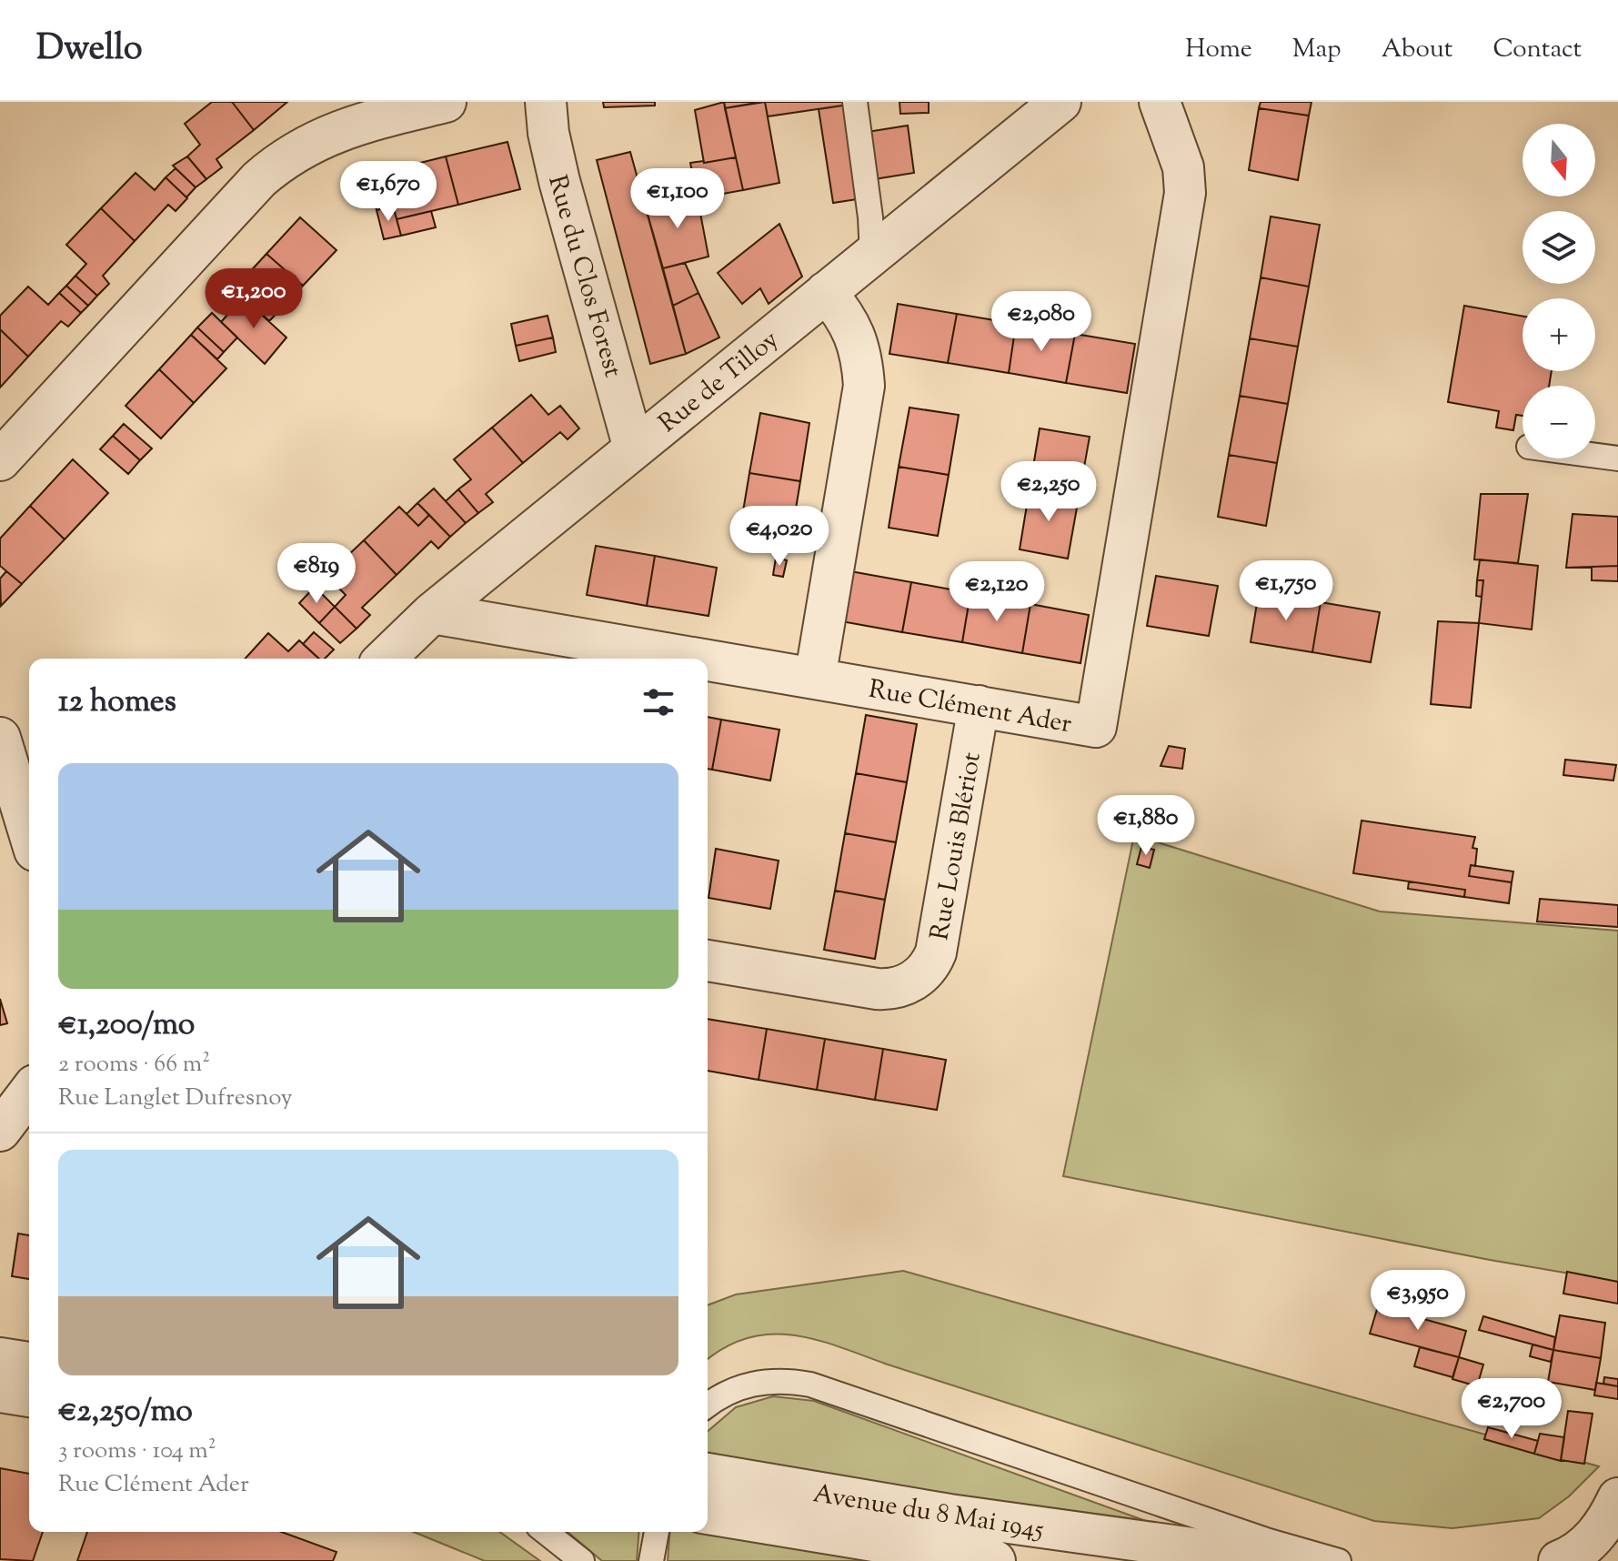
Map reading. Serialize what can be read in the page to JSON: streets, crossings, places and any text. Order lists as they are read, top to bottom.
{
  "streets": {
    "street": [
      "Rue du Clos Forest",
      "Rue de Tilloy",
      "Rue Clément Ader",
      "Rue Louis Blériot",
      "Avenue du 8 Mai 1945"
    ]
  },
  "crossings": [
    ["Rue du Clos Forest", "Rue de Tilloy"],
    ["Rue de Tilloy", "Rue Clément Ader"],
    ["Rue Clément Ader", "Rue Louis Blériot"]
  ],
  "north": "bottom",
  "page": {
    "header": "Dwello",
    "nav": [
      "Home",
      "Map",
      "About",
      "Contact"
    ],
    "map_buttons": ["+", "−"],
    "price": [
      "€1,670",
      "€1,100",
      "€1,200",
      "€2,080",
      "€2,250",
      "€4,020",
      "€819",
      "€1,750",
      "€2,120",
      "€1,880",
      "€3,950",
      "€2,700"
    ],
    "heading": "12 homes",
    "list": [
      {
        "name": "€1,200/mo",
        "note": "2 rooms · 66 m² · Rue Langlet Dufresnoy"
      },
      {
        "name": "€2,250/mo",
        "note": "3 rooms · 104 m² · Rue Clément Ader"
      }
    ]
  }
}
